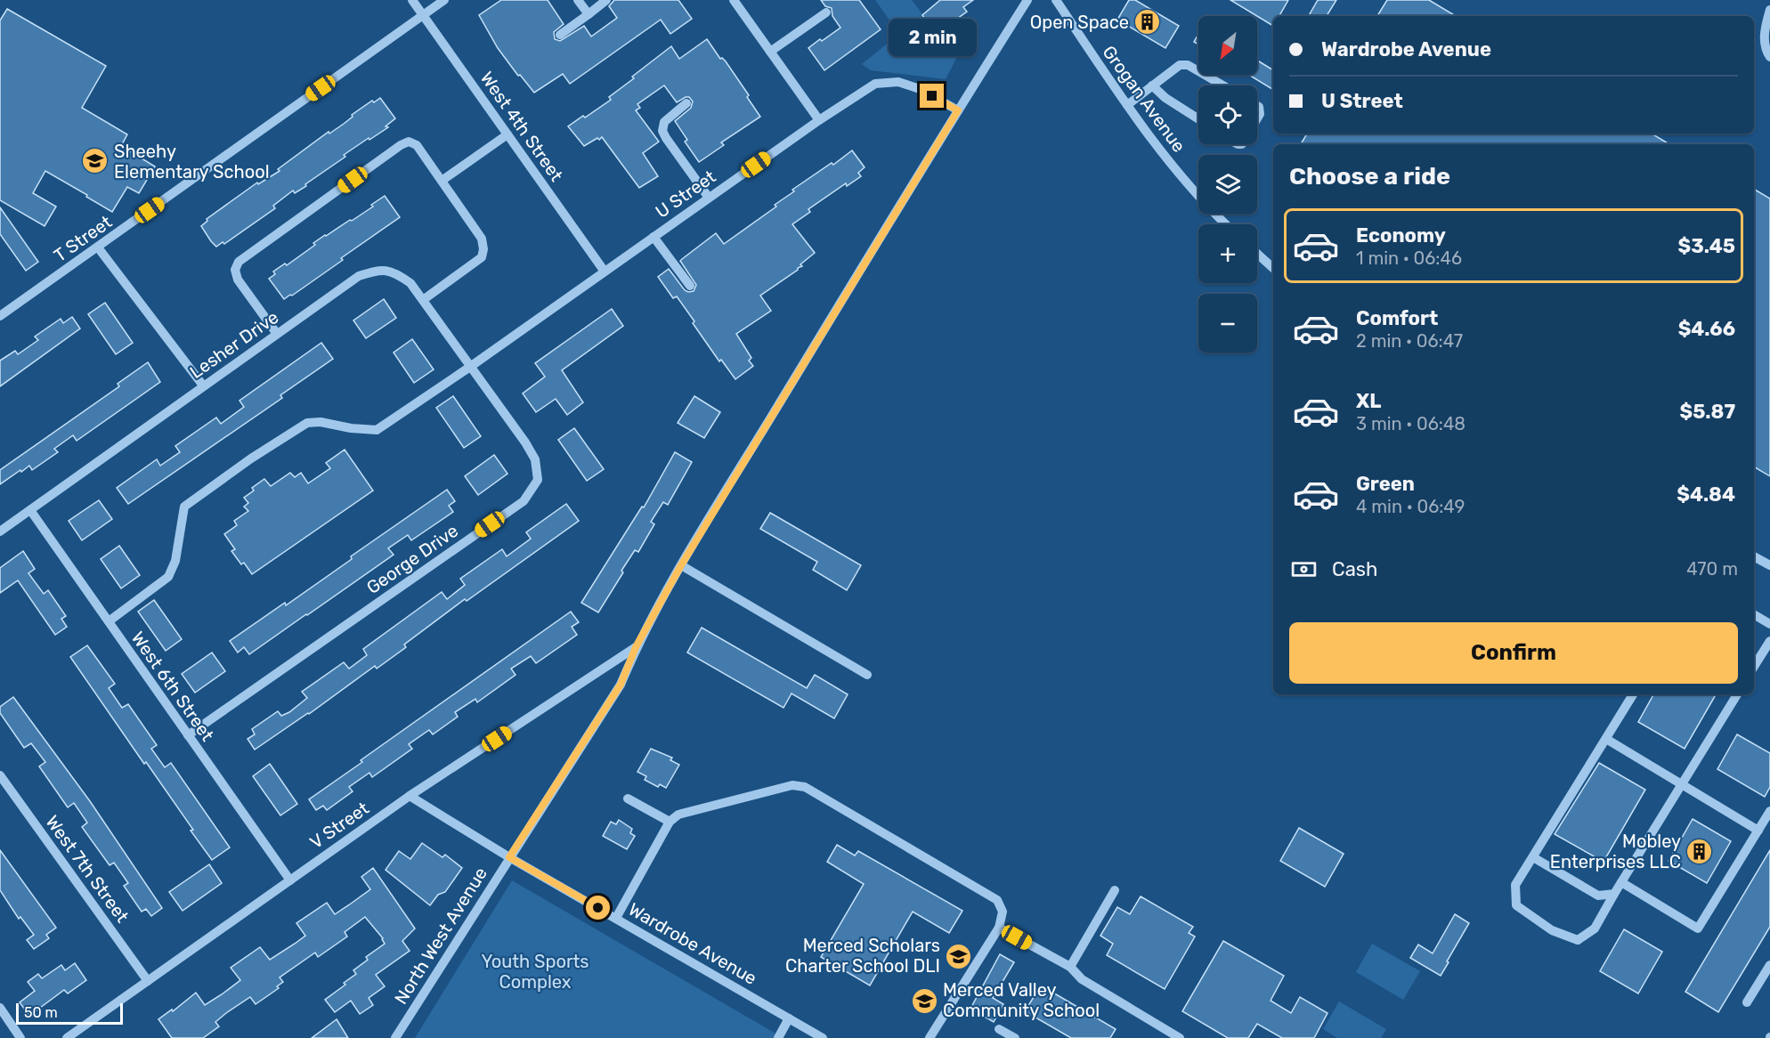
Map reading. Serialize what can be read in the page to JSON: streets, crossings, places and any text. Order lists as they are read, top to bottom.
{
  "streets": {
    "street": [
      "Grogan Avenue",
      "West 4th Street",
      "U Street",
      "T Street",
      "Lesher Drive",
      "George Drive",
      "West 6th Street",
      "V Street",
      "West 7th Street",
      "North West Avenue",
      "Wardrobe Avenue"
    ]
  },
  "crossings": [
    ["West 4th Street", "U Street"],
    ["West 4th Street", "T Street"],
    ["U Street", "Lesher Drive"],
    ["U Street", "George Drive"],
    ["U Street", "West 6th Street"],
    ["U Street", "North West Avenue"],
    ["Lesher Drive", "George Drive"],
    ["Lesher Drive", "West 6th Street"],
    ["George Drive", "West 6th Street"],
    ["West 6th Street", "V Street"],
    ["V Street", "West 7th Street"],
    ["V Street", "North West Avenue"],
    ["V Street", "Wardrobe Avenue"],
    ["North West Avenue", "Wardrobe Avenue"]
  ],
  "parks": ["Youth Sports Complex"],
  "places": {
    "building": ["Open Space", "Mobley Enterprises LLC"],
    "school or university": ["Sheehy Elementary School", "Merced Scholars Charter School DLI", "Merced Valley Community School"]
  },
  "scale_bar": "50 m",
  "north": "bottom left",
  "page": {
    "map_buttons": ["+", "−"],
    "banner": ["Wardrobe Avenue", "U Street"],
    "bubble": "2 min",
    "heading": "Choose a ride",
    "list": [
      {
        "name": "Economy",
        "note": "1 min · 06:46",
        "value": "$3.45"
      },
      {
        "name": "Comfort",
        "note": "2 min · 06:47",
        "value": "$4.66"
      },
      {
        "name": "XL",
        "note": "3 min · 06:48",
        "value": "$5.87"
      },
      {
        "name": "Green",
        "note": "4 min · 06:49",
        "value": "$4.84"
      }
    ],
    "pay": ["Cash", "470 m"],
    "buttons": "Confirm",
    "scale": "50 m"
  }
}
